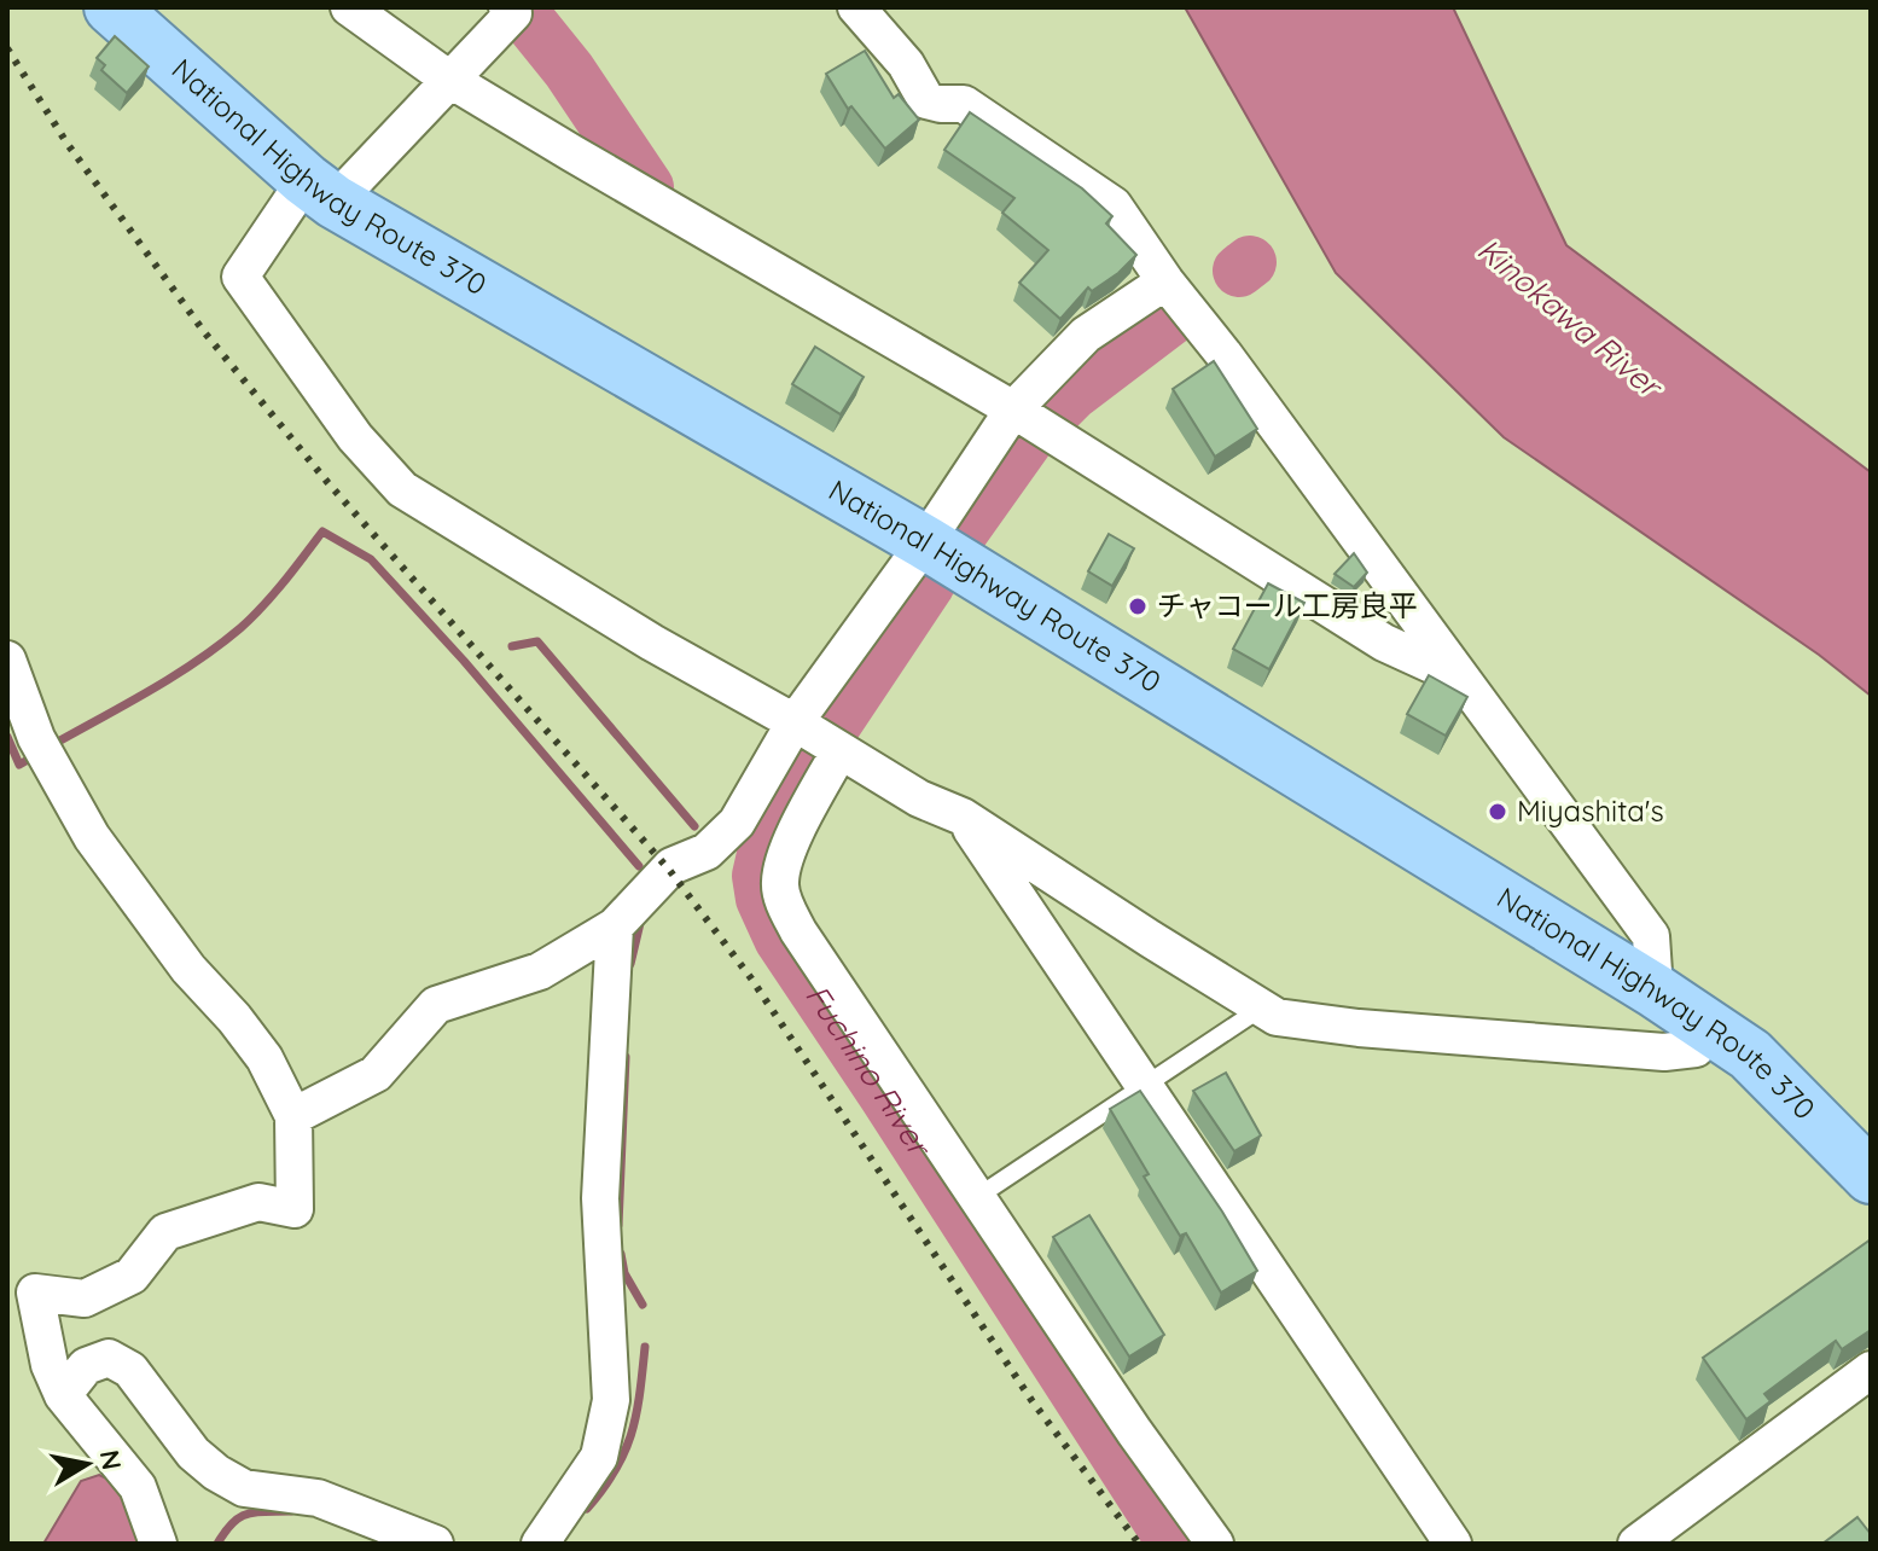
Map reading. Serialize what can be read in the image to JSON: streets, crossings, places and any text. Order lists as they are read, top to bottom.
{
  "streets": {
    "highway": ["National Highway Route 370"]
  },
  "water": ["Kinokawa River", "Fuchino River"],
  "places": ["チャコール工房良平", "Miyashita's"],
  "north": "right"
}
